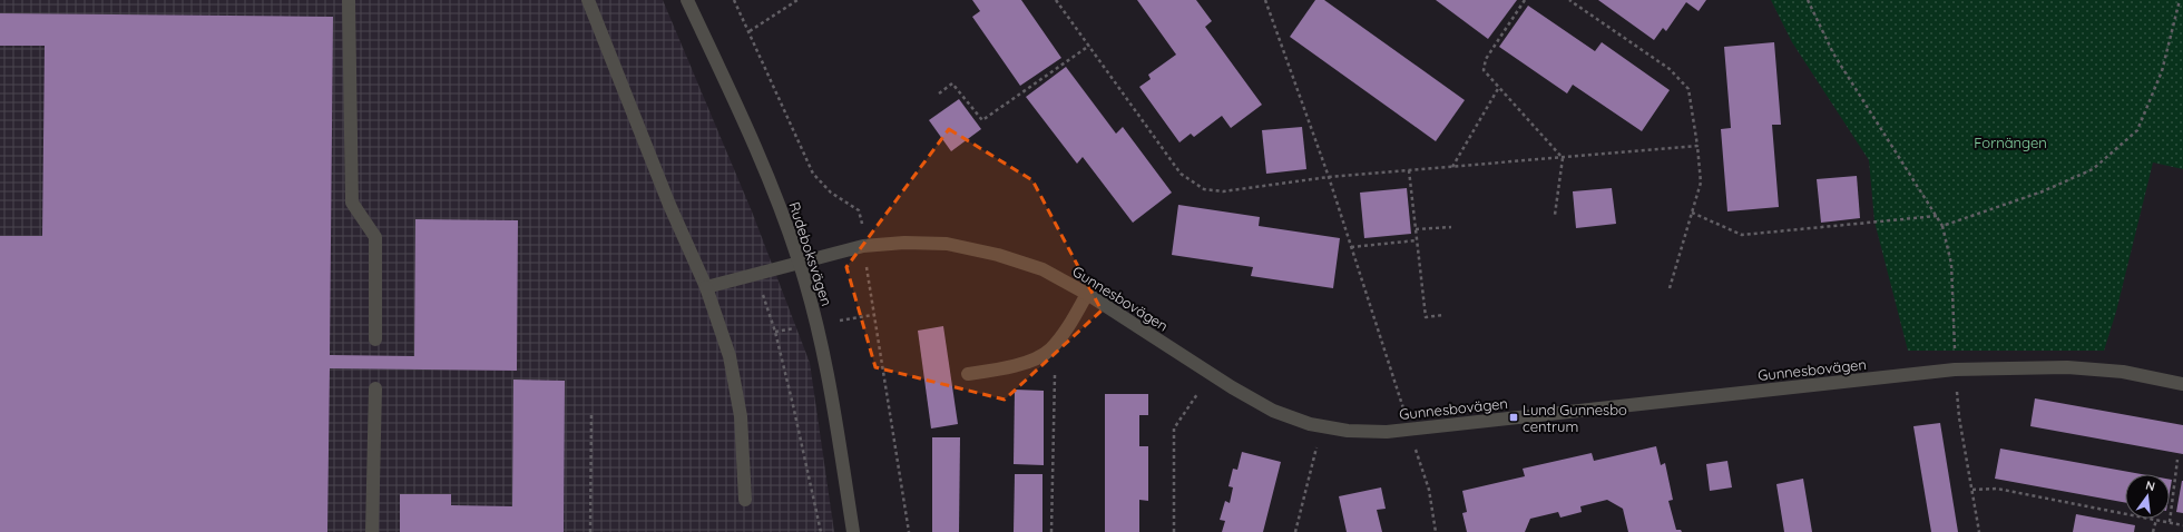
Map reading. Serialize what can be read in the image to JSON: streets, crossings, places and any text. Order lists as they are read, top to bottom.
{
  "streets": {
    "street": ["Rudeboksvägen", "Gunnesbovägen"]
  },
  "crossings": [
    ["Rudeboksvägen", "Gunnesbovägen"]
  ],
  "parks": ["Fornängen"],
  "places": {
    "transit": ["Lund Gunnesbo centrum"]
  },
  "north": "top"
}
